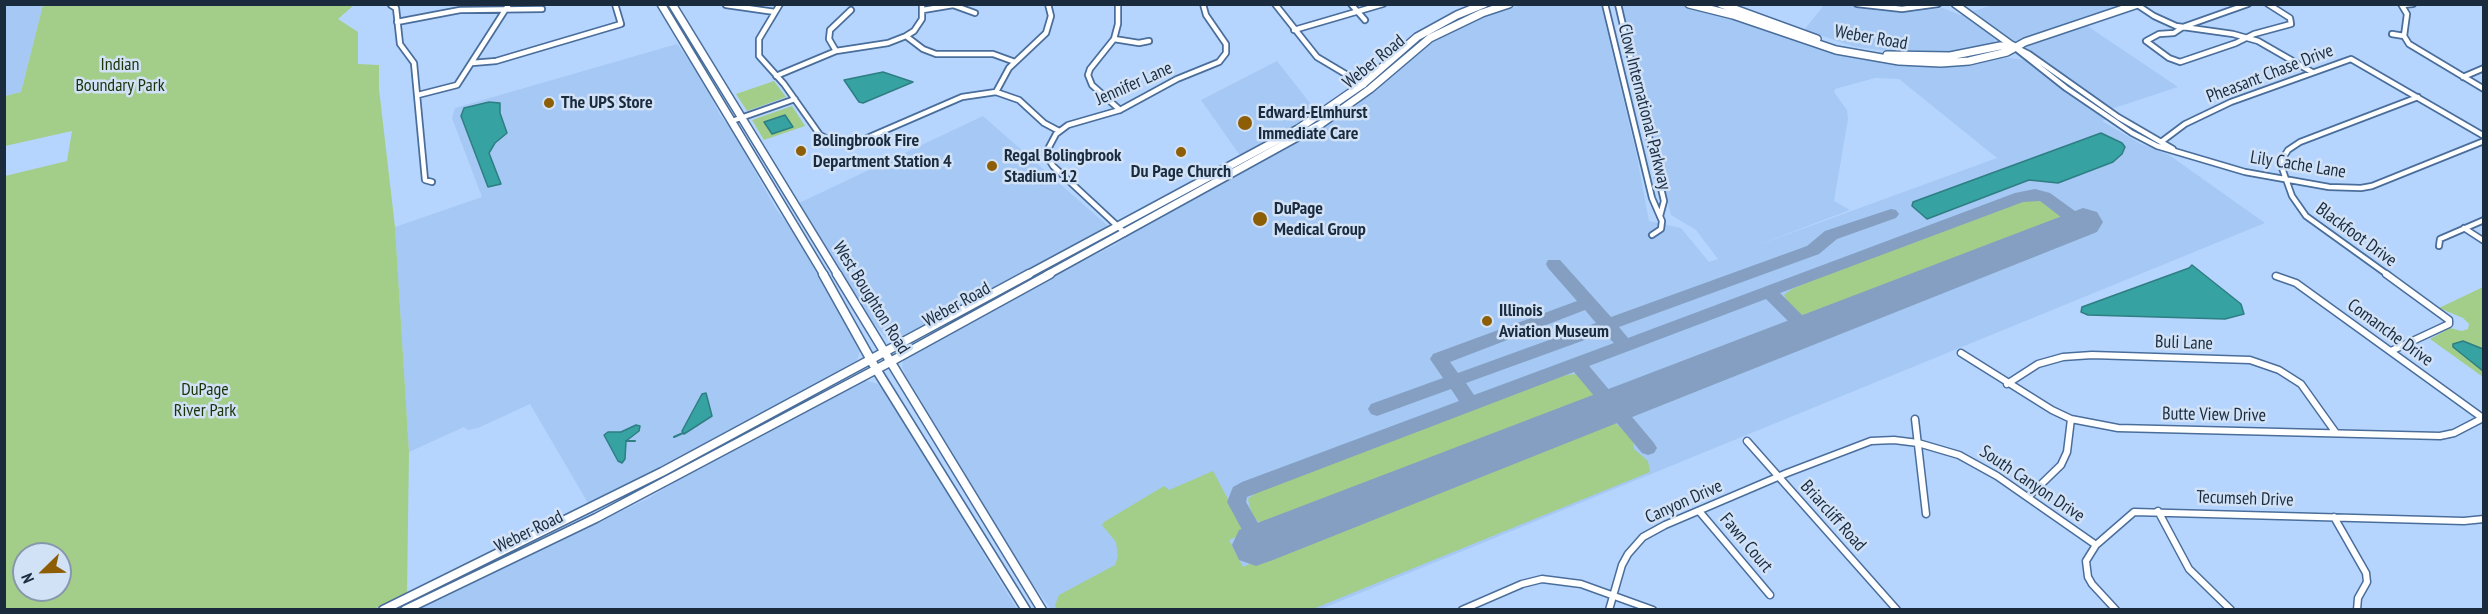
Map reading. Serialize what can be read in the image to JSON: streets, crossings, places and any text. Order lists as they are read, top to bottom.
{
  "streets": {
    "main road": ["Weber Road", "West Boughton Road"],
    "street": [
      "Pheasant Chase Drive",
      "Jennifer Lane",
      "Clow International Parkway",
      "Lily Cache Lane",
      "Blackfoot Drive",
      "Comanche Drive",
      "Buli Lane",
      "Butte View Drive",
      "South Canyon Drive",
      "Tecumseh Drive",
      "Canyon Drive",
      "Briarcliff Road",
      "Fawn Court"
    ]
  },
  "crossings": [
    ["Weber Road", "Lily Cache Lane"],
    ["Weber Road", "West Boughton Road"],
    ["Pheasant Chase Drive", "Lily Cache Lane"],
    ["Pheasant Chase Drive", "Blackfoot Drive"],
    ["Lily Cache Lane", "Blackfoot Drive"],
    ["Blackfoot Drive", "Comanche Drive"],
    ["Comanche Drive", "Butte View Drive"],
    ["Buli Lane", "Butte View Drive"],
    ["South Canyon Drive", "Tecumseh Drive"],
    ["South Canyon Drive", "Canyon Drive"],
    ["South Canyon Drive", "Briarcliff Road"],
    ["Canyon Drive", "Briarcliff Road"],
    ["Canyon Drive", "Fawn Court"]
  ],
  "parks": ["Indian Boundary Park", "DuPage River Park"],
  "places": [
    "The UPS Store",
    "Edward-Elmhurst Immediate Care",
    "Bolingbrook Fire Department Station 4",
    "Du Page Church",
    "Regal Bolingbrook Stadium 12",
    "DuPage Medical Group",
    "Illinois Aviation Museum"
  ],
  "north": "bottom left"
}
